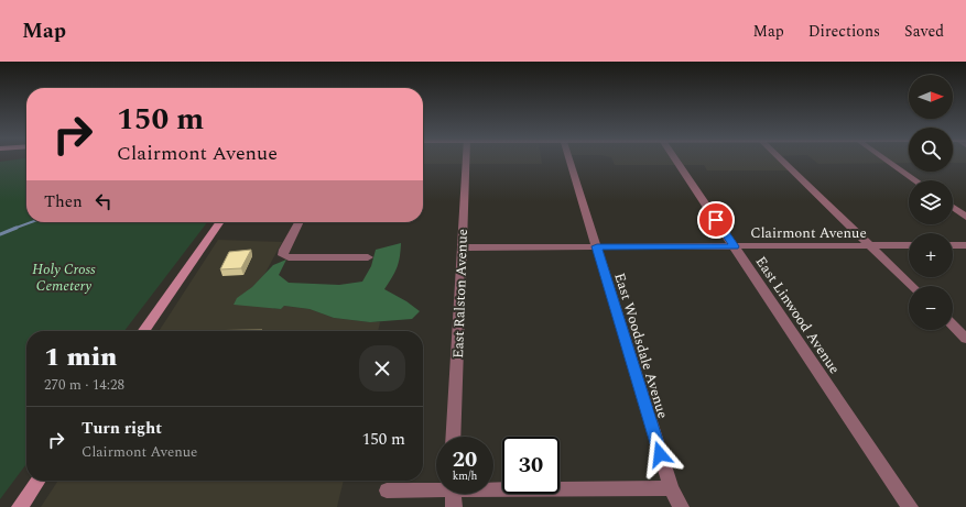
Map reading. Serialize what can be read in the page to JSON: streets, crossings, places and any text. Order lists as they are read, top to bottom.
{
  "streets": {
    "street": [
      "Clairmont Avenue",
      "East Ralston Avenue",
      "East Linwood Avenue",
      "East Woodsdale Avenue"
    ]
  },
  "crossings": [
    ["Clairmont Avenue", "East Ralston Avenue"],
    ["Clairmont Avenue", "East Linwood Avenue"],
    ["Clairmont Avenue", "East Woodsdale Avenue"]
  ],
  "parks": ["Holy Cross Cemetery"],
  "north": "right",
  "page": {
    "header": "Map",
    "nav": ["Map", "Directions", "Saved"],
    "map_buttons": ["+", "−"],
    "turn": ["150 m", "Clairmont Avenue"],
    "then": "Then",
    "heading": ["1 min", "270 m · 14:28"],
    "list": [
      {
        "name": "Turn right",
        "note": "Clairmont Avenue",
        "value": "150 m"
      }
    ],
    "speed": "20 km/h",
    "limit": "30"
  }
}
